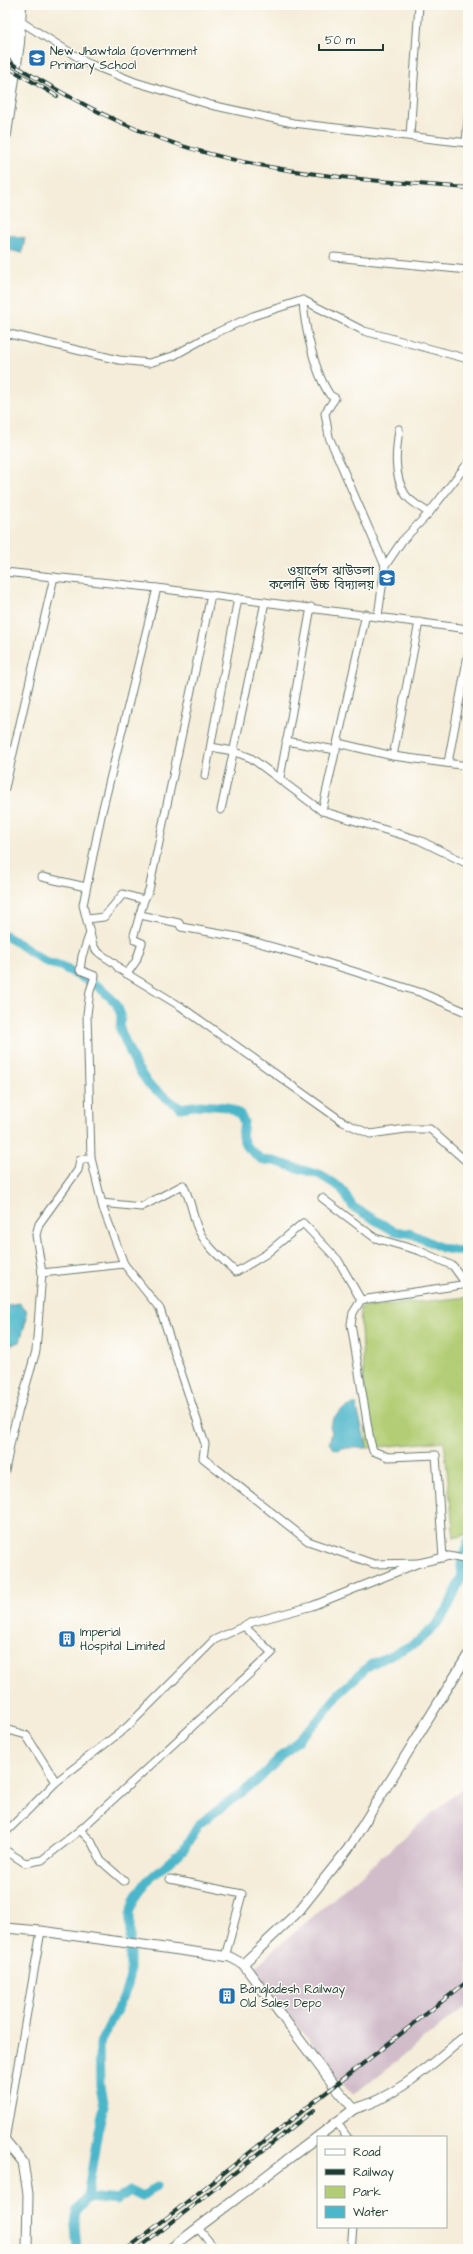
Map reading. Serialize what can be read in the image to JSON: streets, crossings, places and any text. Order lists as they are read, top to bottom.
{
  "places": {
    "school or university": ["New Jhawtala Government Primary School", "ওয়ার্লেস ঝাউতলা কলোনি উচ্চ বিদ্যালয়"],
    "building": ["Imperial Hospital Limited", "Bangladesh Railway Old Sales Depo"]
  },
  "legend": [
    "Road",
    "Railway",
    "Park",
    "Water"
  ],
  "scale_bar": "50 m"
}
